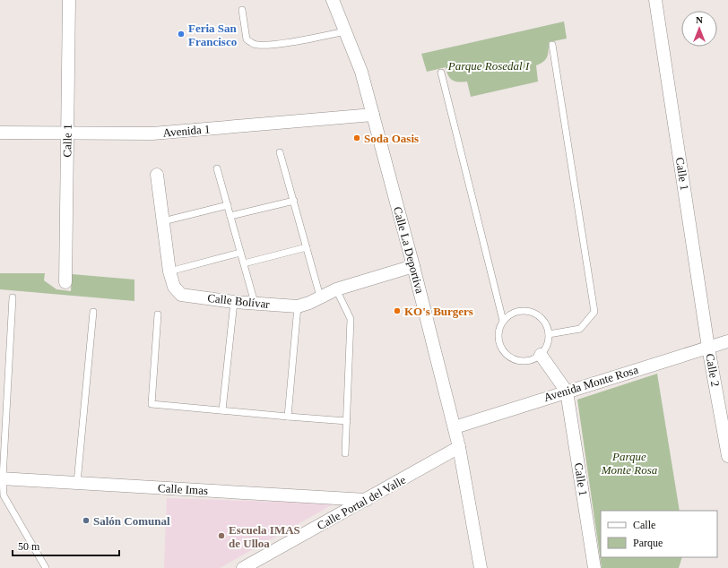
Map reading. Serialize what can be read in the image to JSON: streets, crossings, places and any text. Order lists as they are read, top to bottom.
{
  "streets": {
    "street": [
      "Avenida 1",
      "Calle 1",
      "Calle La Deportiva",
      "Calle Bolívar",
      "Calle 2",
      "Avenida Monte Rosa",
      "Calle Imas",
      "Calle Portal del Valle"
    ]
  },
  "crossings": [
    ["Avenida 1", "Calle 1"],
    ["Avenida 1", "Calle La Deportiva"],
    ["Calle 1", "Calle 2"],
    ["Calle 1", "Avenida Monte Rosa"],
    ["Calle La Deportiva", "Calle Bolívar"],
    ["Calle La Deportiva", "Avenida Monte Rosa"],
    ["Calle La Deportiva", "Calle Portal del Valle"],
    ["Calle 2", "Avenida Monte Rosa"],
    ["Calle Imas", "Calle Portal del Valle"]
  ],
  "parks": ["Parque Rosedal I", "Parque Monte Rosa"],
  "places": [
    "Feria San Francisco",
    "Soda Oasis",
    "KO's Burgers",
    "Salón Comunal",
    "Escuela IMAS de Ulloa"
  ],
  "legend": ["Calle", "Parque"],
  "scale_bar": "50 m",
  "north": "top"
}
